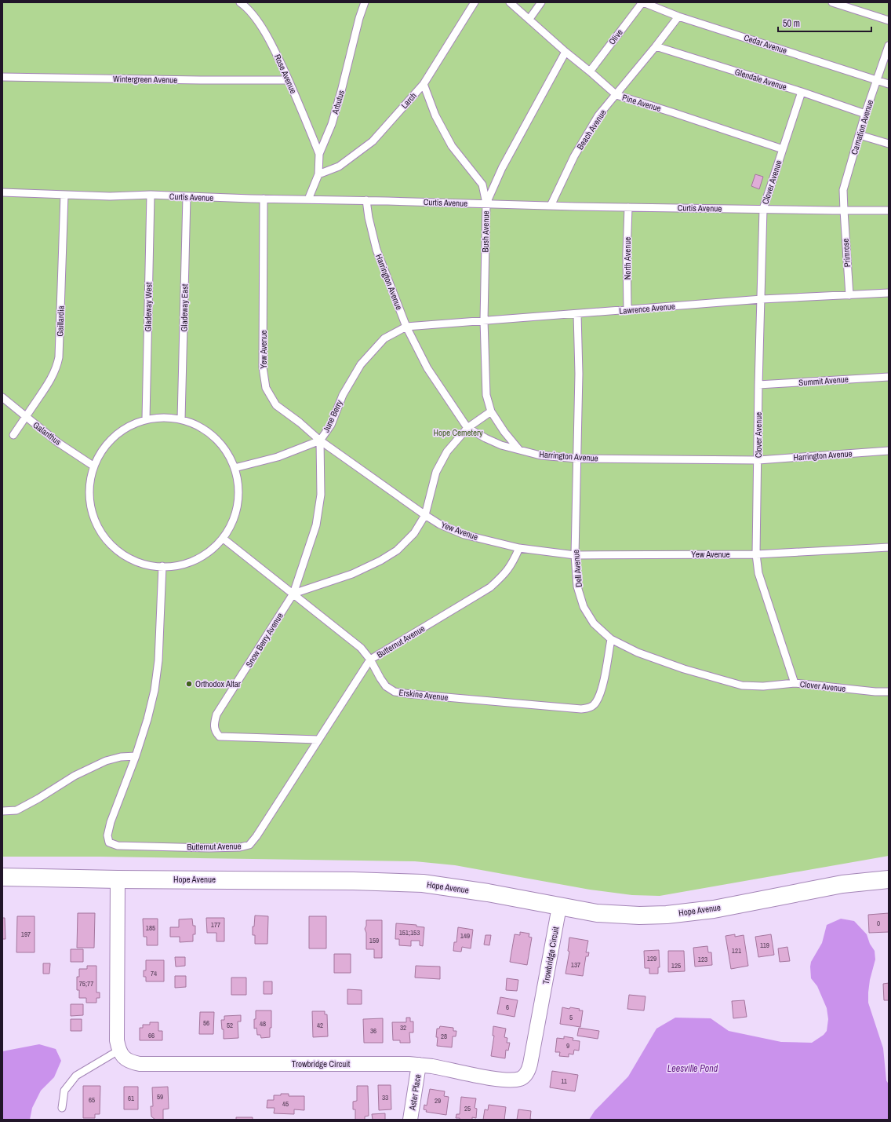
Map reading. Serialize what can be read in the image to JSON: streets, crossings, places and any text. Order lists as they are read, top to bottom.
{
  "streets": {
    "main road": ["Hope Avenue"],
    "street": ["Trowbridge Circuit", "Aster Place"],
    "lane": [
      "Olive",
      "Cedar Avenue",
      "Rose Avenue",
      "Wintergreen Avenue",
      "Glendale Avenue",
      "Larch",
      "Arbutus",
      "Pine Avenue",
      "Carnation Avenue",
      "Beach Avenue",
      "Clover Avenue",
      "Curtis Avenue",
      "Bush Avenue",
      "Primrose",
      "North Avenue",
      "Harrington Avenue",
      "Gladeway West",
      "Gladeway East",
      "Lawrence Avenue",
      "Gaillardia",
      "Yew Avenue",
      "Summit Avenue",
      "June Berry",
      "Galanthus",
      "Dell Avenue",
      "Snow Berry Avenue",
      "Butternut Avenue",
      "Erskine Avenue"
    ]
  },
  "crossings": [
    ["Olive", "Cedar Avenue"],
    ["Olive", "Pine Avenue"],
    ["Cedar Avenue", "Carnation Avenue"],
    ["Cedar Avenue", "Beach Avenue"],
    ["Rose Avenue", "Wintergreen Avenue"],
    ["Rose Avenue", "Arbutus"],
    ["Glendale Avenue", "Carnation Avenue"],
    ["Glendale Avenue", "Beach Avenue"],
    ["Glendale Avenue", "Clover Avenue"],
    ["Larch", "Arbutus"],
    ["Arbutus", "Curtis Avenue"],
    ["Pine Avenue", "Beach Avenue"],
    ["Pine Avenue", "Clover Avenue"],
    ["Pine Avenue", "Bush Avenue"],
    ["Carnation Avenue", "Curtis Avenue"],
    ["Carnation Avenue", "Primrose"],
    ["Beach Avenue", "Curtis Avenue"],
    ["Clover Avenue", "Curtis Avenue"],
    ["Clover Avenue", "Harrington Avenue"],
    ["Clover Avenue", "Lawrence Avenue"],
    ["Clover Avenue", "Yew Avenue"],
    ["Clover Avenue", "Summit Avenue"],
    ["Clover Avenue", "Dell Avenue"],
    ["Curtis Avenue", "Bush Avenue"],
    ["Curtis Avenue", "Primrose"],
    ["Curtis Avenue", "North Avenue"],
    ["Curtis Avenue", "Harrington Avenue"],
    ["Curtis Avenue", "Gladeway West"],
    ["Curtis Avenue", "Gladeway East"],
    ["Curtis Avenue", "Gaillardia"],
    ["Curtis Avenue", "Yew Avenue"],
    ["Bush Avenue", "Harrington Avenue"],
    ["Bush Avenue", "Lawrence Avenue"],
    ["Primrose", "Lawrence Avenue"],
    ["North Avenue", "Lawrence Avenue"],
    ["Harrington Avenue", "Lawrence Avenue"],
    ["Harrington Avenue", "June Berry"],
    ["Harrington Avenue", "Dell Avenue"],
    ["Lawrence Avenue", "June Berry"],
    ["Lawrence Avenue", "Dell Avenue"],
    ["Gaillardia", "Galanthus"],
    ["Yew Avenue", "June Berry"],
    ["Yew Avenue", "Dell Avenue"],
    ["Yew Avenue", "Snow Berry Avenue"],
    ["Yew Avenue", "Butternut Avenue"],
    ["June Berry", "Snow Berry Avenue"],
    ["Dell Avenue", "Erskine Avenue"],
    ["Snow Berry Avenue", "Butternut Avenue"],
    ["Snow Berry Avenue", "Erskine Avenue"],
    ["Butternut Avenue", "Erskine Avenue"],
    ["Hope Avenue", "Trowbridge Circuit"],
    ["Trowbridge Circuit", "Aster Place"]
  ],
  "water": ["Leesville Pond"],
  "parks": ["Hope Cemetery"],
  "places": ["Orthodox Altar"],
  "house_numbers": [
    "0",
    "177",
    "185",
    "151;153",
    "197",
    "149",
    "159",
    "119",
    "121",
    "129",
    "123",
    "137",
    "125",
    "74",
    "75;77",
    "6",
    "5",
    "56",
    "48",
    "52",
    "42",
    "32",
    "36",
    "66",
    "28",
    "9",
    "11",
    "59",
    "33",
    "61",
    "65",
    "29",
    "45",
    "25"
  ],
  "scale_bar": "50 m"
}
